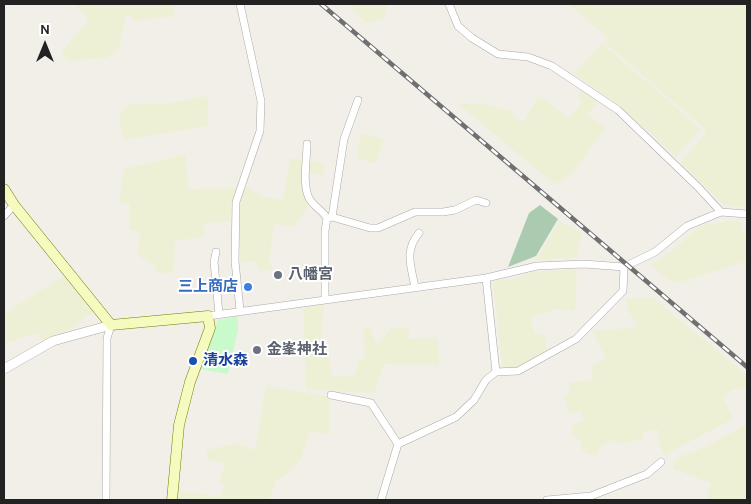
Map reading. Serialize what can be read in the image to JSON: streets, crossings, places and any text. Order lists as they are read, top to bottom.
{
  "places": [
    "八幡宮",
    "三上商店",
    "金峯神社",
    "清水森"
  ],
  "north": "top"
}
